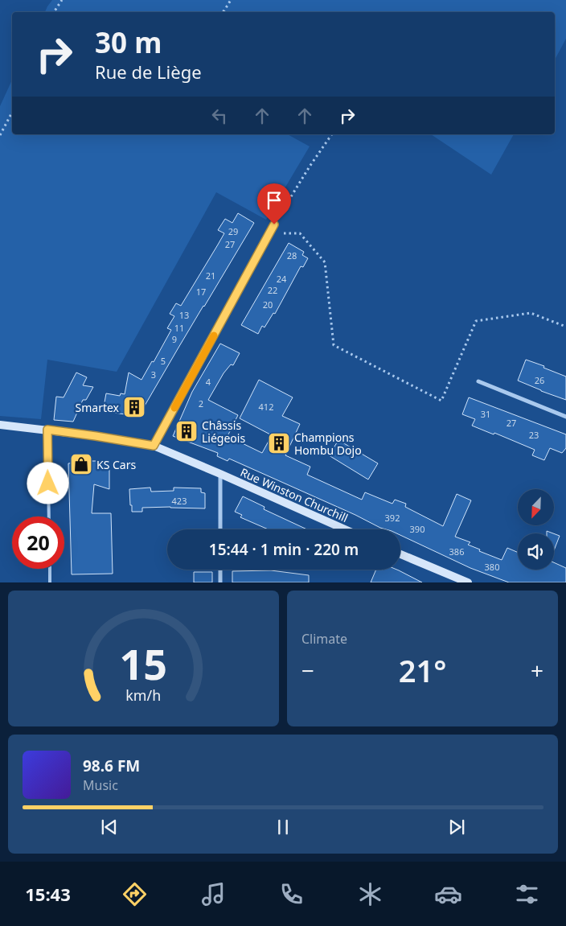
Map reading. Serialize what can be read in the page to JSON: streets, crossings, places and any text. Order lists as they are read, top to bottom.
{
  "streets": {
    "main road": ["Rue Winston Churchill"]
  },
  "places": {
    "building": ["Smartex", "Châssis Liégeois", "Champions Hombu Dojo"],
    "shop": ["KS Cars"]
  },
  "house_numbers": [
    "29",
    "27",
    "28",
    "21",
    "24",
    "22",
    "17",
    "20",
    "13",
    "11",
    "9",
    "5",
    "3",
    "26",
    "4",
    "2",
    "412",
    "31",
    "27",
    "23",
    "423",
    "392",
    "390",
    "386",
    "380"
  ],
  "north": "bottom left",
  "page": {
    "turn": ["30 m", "Rue de Liège"],
    "limit": "20",
    "trip": "15:44 · 1 min · 220 m",
    "tile": "Climate",
    "heat": ["−", "21°", "+"],
    "song": ["98.6 FM", "Music"],
    "tabs": "15:43",
    "gauge": ["15", "km/h"]
  }
}
